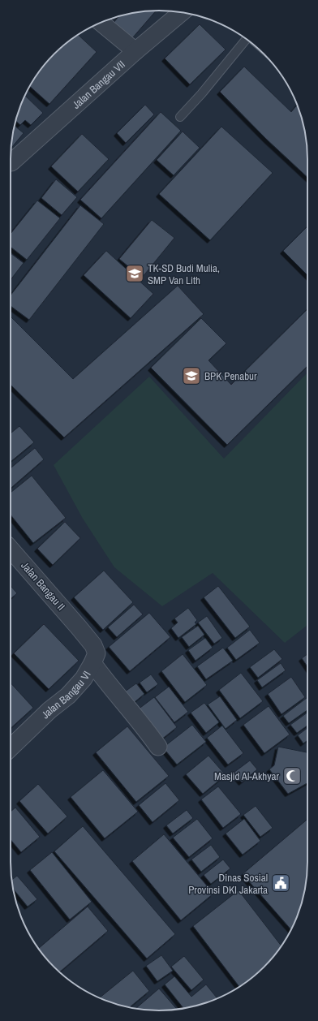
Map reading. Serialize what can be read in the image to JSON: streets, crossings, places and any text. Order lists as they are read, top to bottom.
{
  "streets": {
    "street": ["Jalan Bangau VII", "Jalan Bangau II", "Jalan Bangau VI"]
  },
  "crossings": [
    ["Jalan Bangau II", "Jalan Bangau VI"]
  ],
  "places": {
    "school or university": ["TK-SD Budi Mulia, SMP Van Lith", "BPK Penabur"],
    "mosque": ["Masjid Al-Akhyar"],
    "public building": ["Dinas Sosial Provinsi DKI Jakarta"]
  }
}
